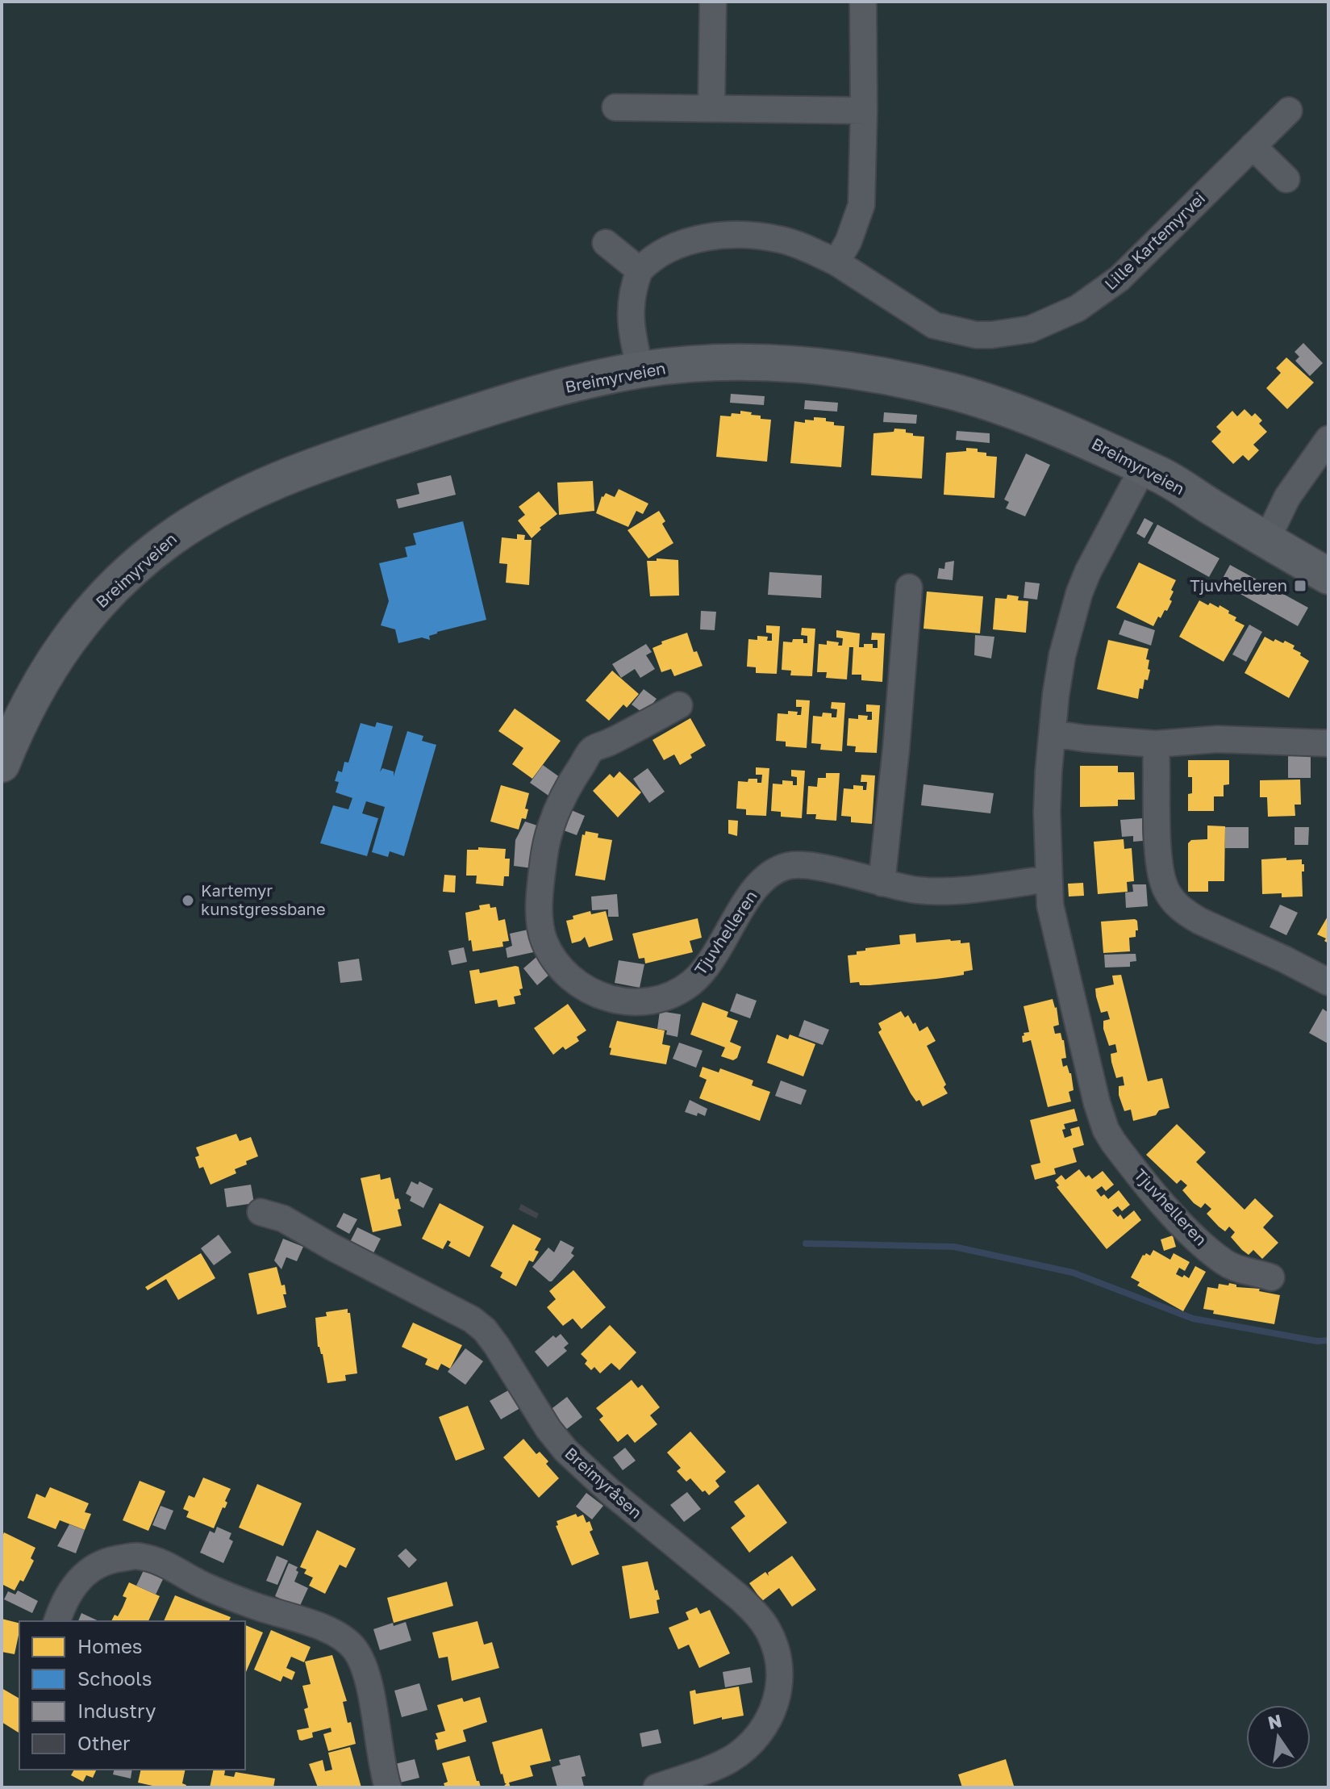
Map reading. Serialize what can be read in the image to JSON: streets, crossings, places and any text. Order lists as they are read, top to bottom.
{
  "streets": {
    "street": [
      "Lille Kartemyrvei",
      "Breimyrveien",
      "Tjuvhelleren",
      "Breimyråsen"
    ]
  },
  "crossings": [
    ["Breimyrveien", "Tjuvhelleren"]
  ],
  "places": {
    "transit": ["Tjuvhelleren"],
    "other": ["Kartemyr kunstgressbane"]
  },
  "legend": [
    "Homes",
    "Schools",
    "Industry",
    "Other"
  ],
  "north": "top"
}
